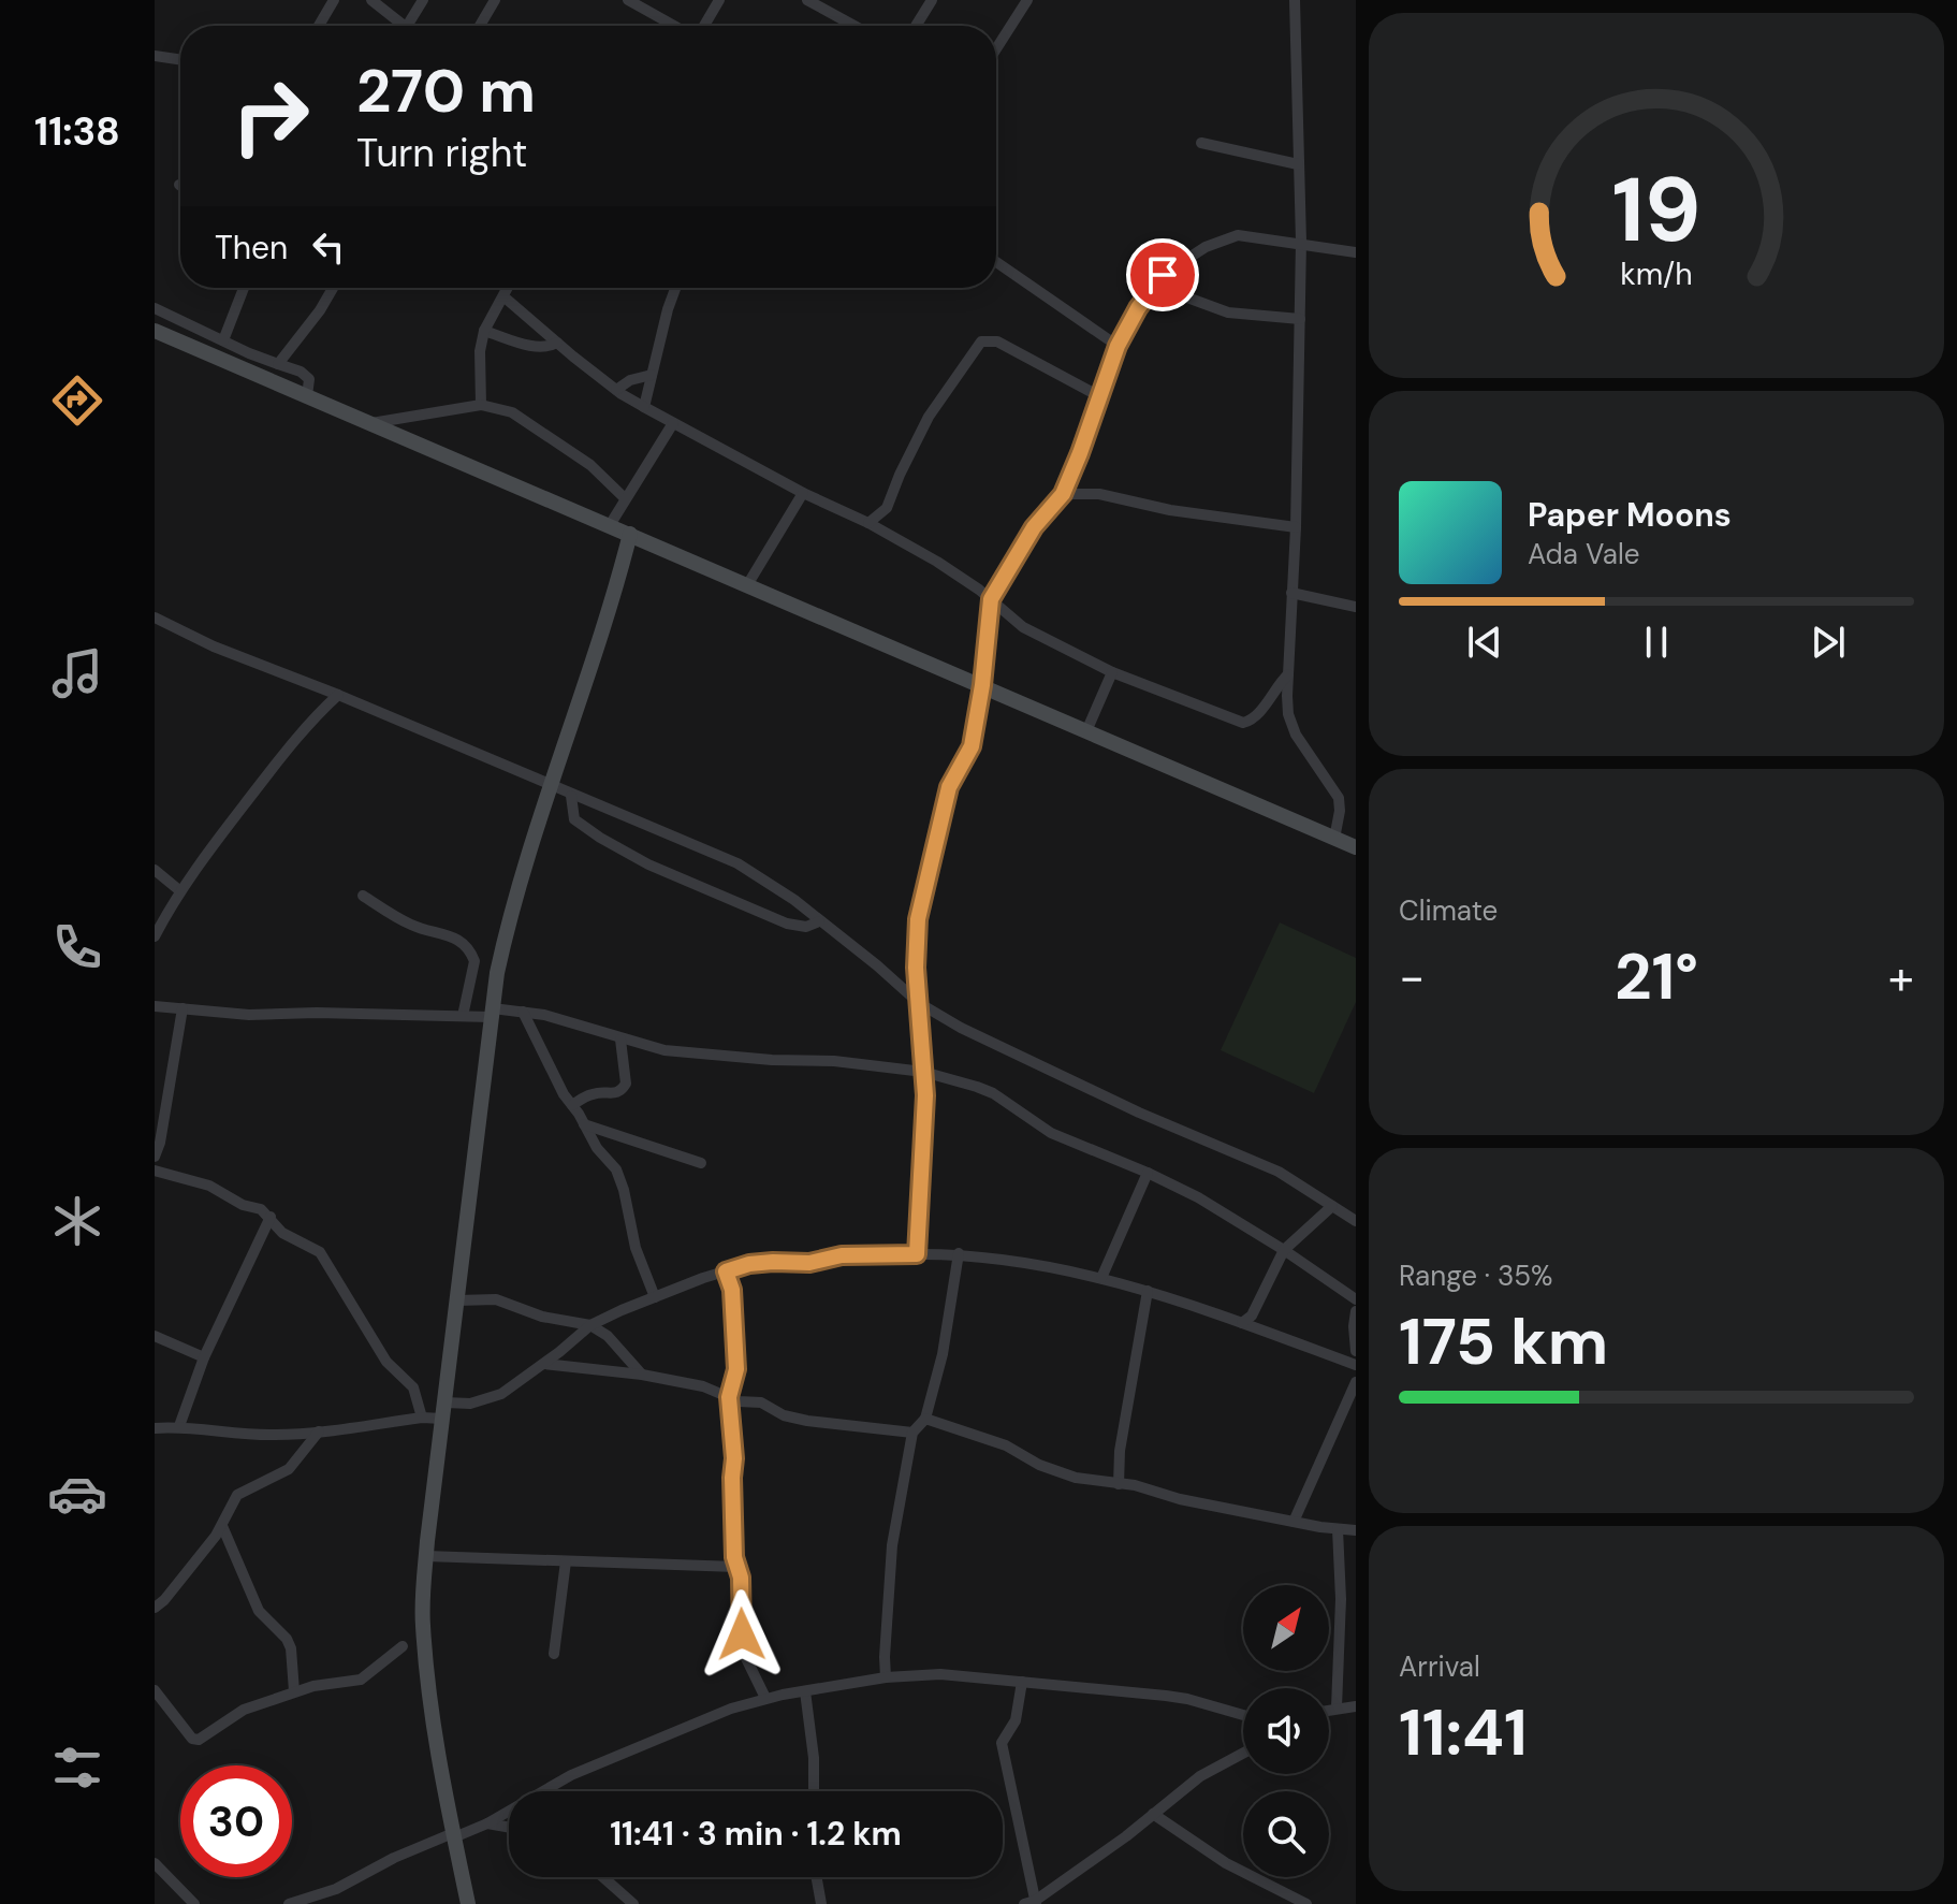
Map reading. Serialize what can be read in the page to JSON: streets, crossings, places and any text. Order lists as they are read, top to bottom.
{
  "north": "top right",
  "page": {
    "tabs": "11:38",
    "turn": ["270 m", "Turn right"],
    "then": "Then",
    "song": ["Paper Moons", "Ada Vale"],
    "tile": [
      "Climate",
      ["Range · 35%", "175 km"],
      ["Arrival", "11:41"]
    ],
    "heat": ["−", "21°", "+"],
    "limit": "30",
    "trip": "11:41 · 3 min · 1.2 km",
    "gauge": ["19", "km/h"]
  }
}
